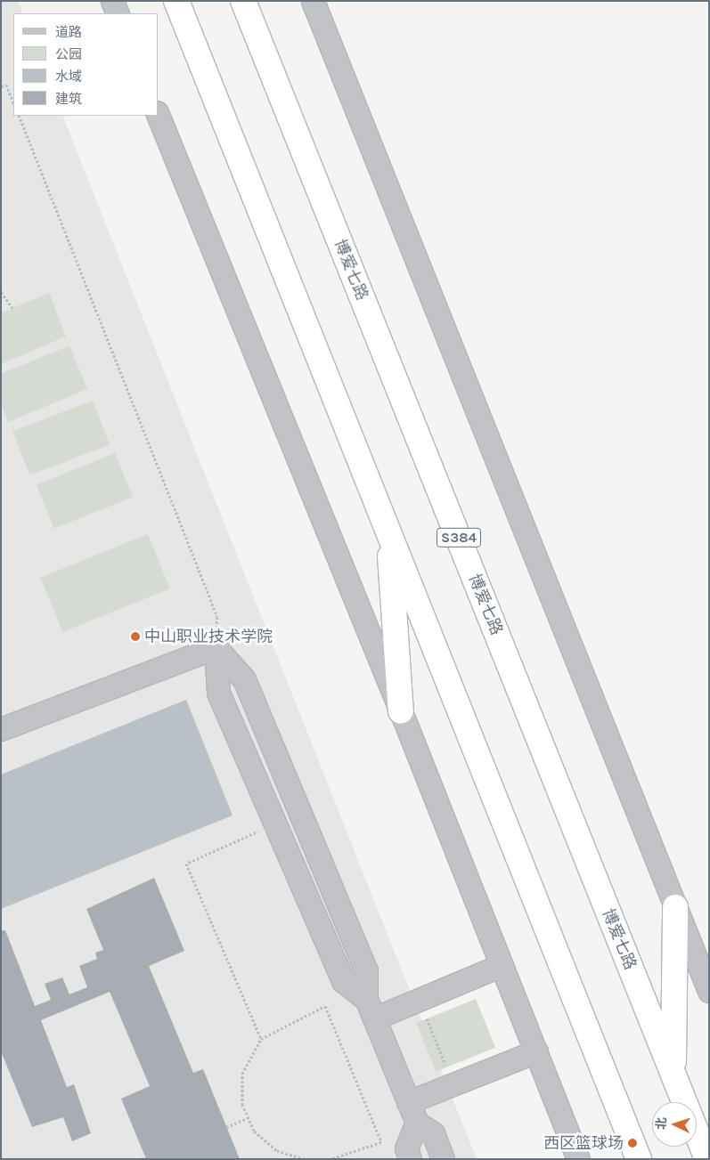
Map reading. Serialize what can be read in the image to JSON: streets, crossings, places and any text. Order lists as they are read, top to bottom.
{
  "streets": {
    "highway": ["博爱七路", "S384"]
  },
  "places": ["中山职业技术学院", "西区篮球场"],
  "legend": [
    "道路",
    "公园",
    "水域",
    "建筑"
  ],
  "north": "left"
}
